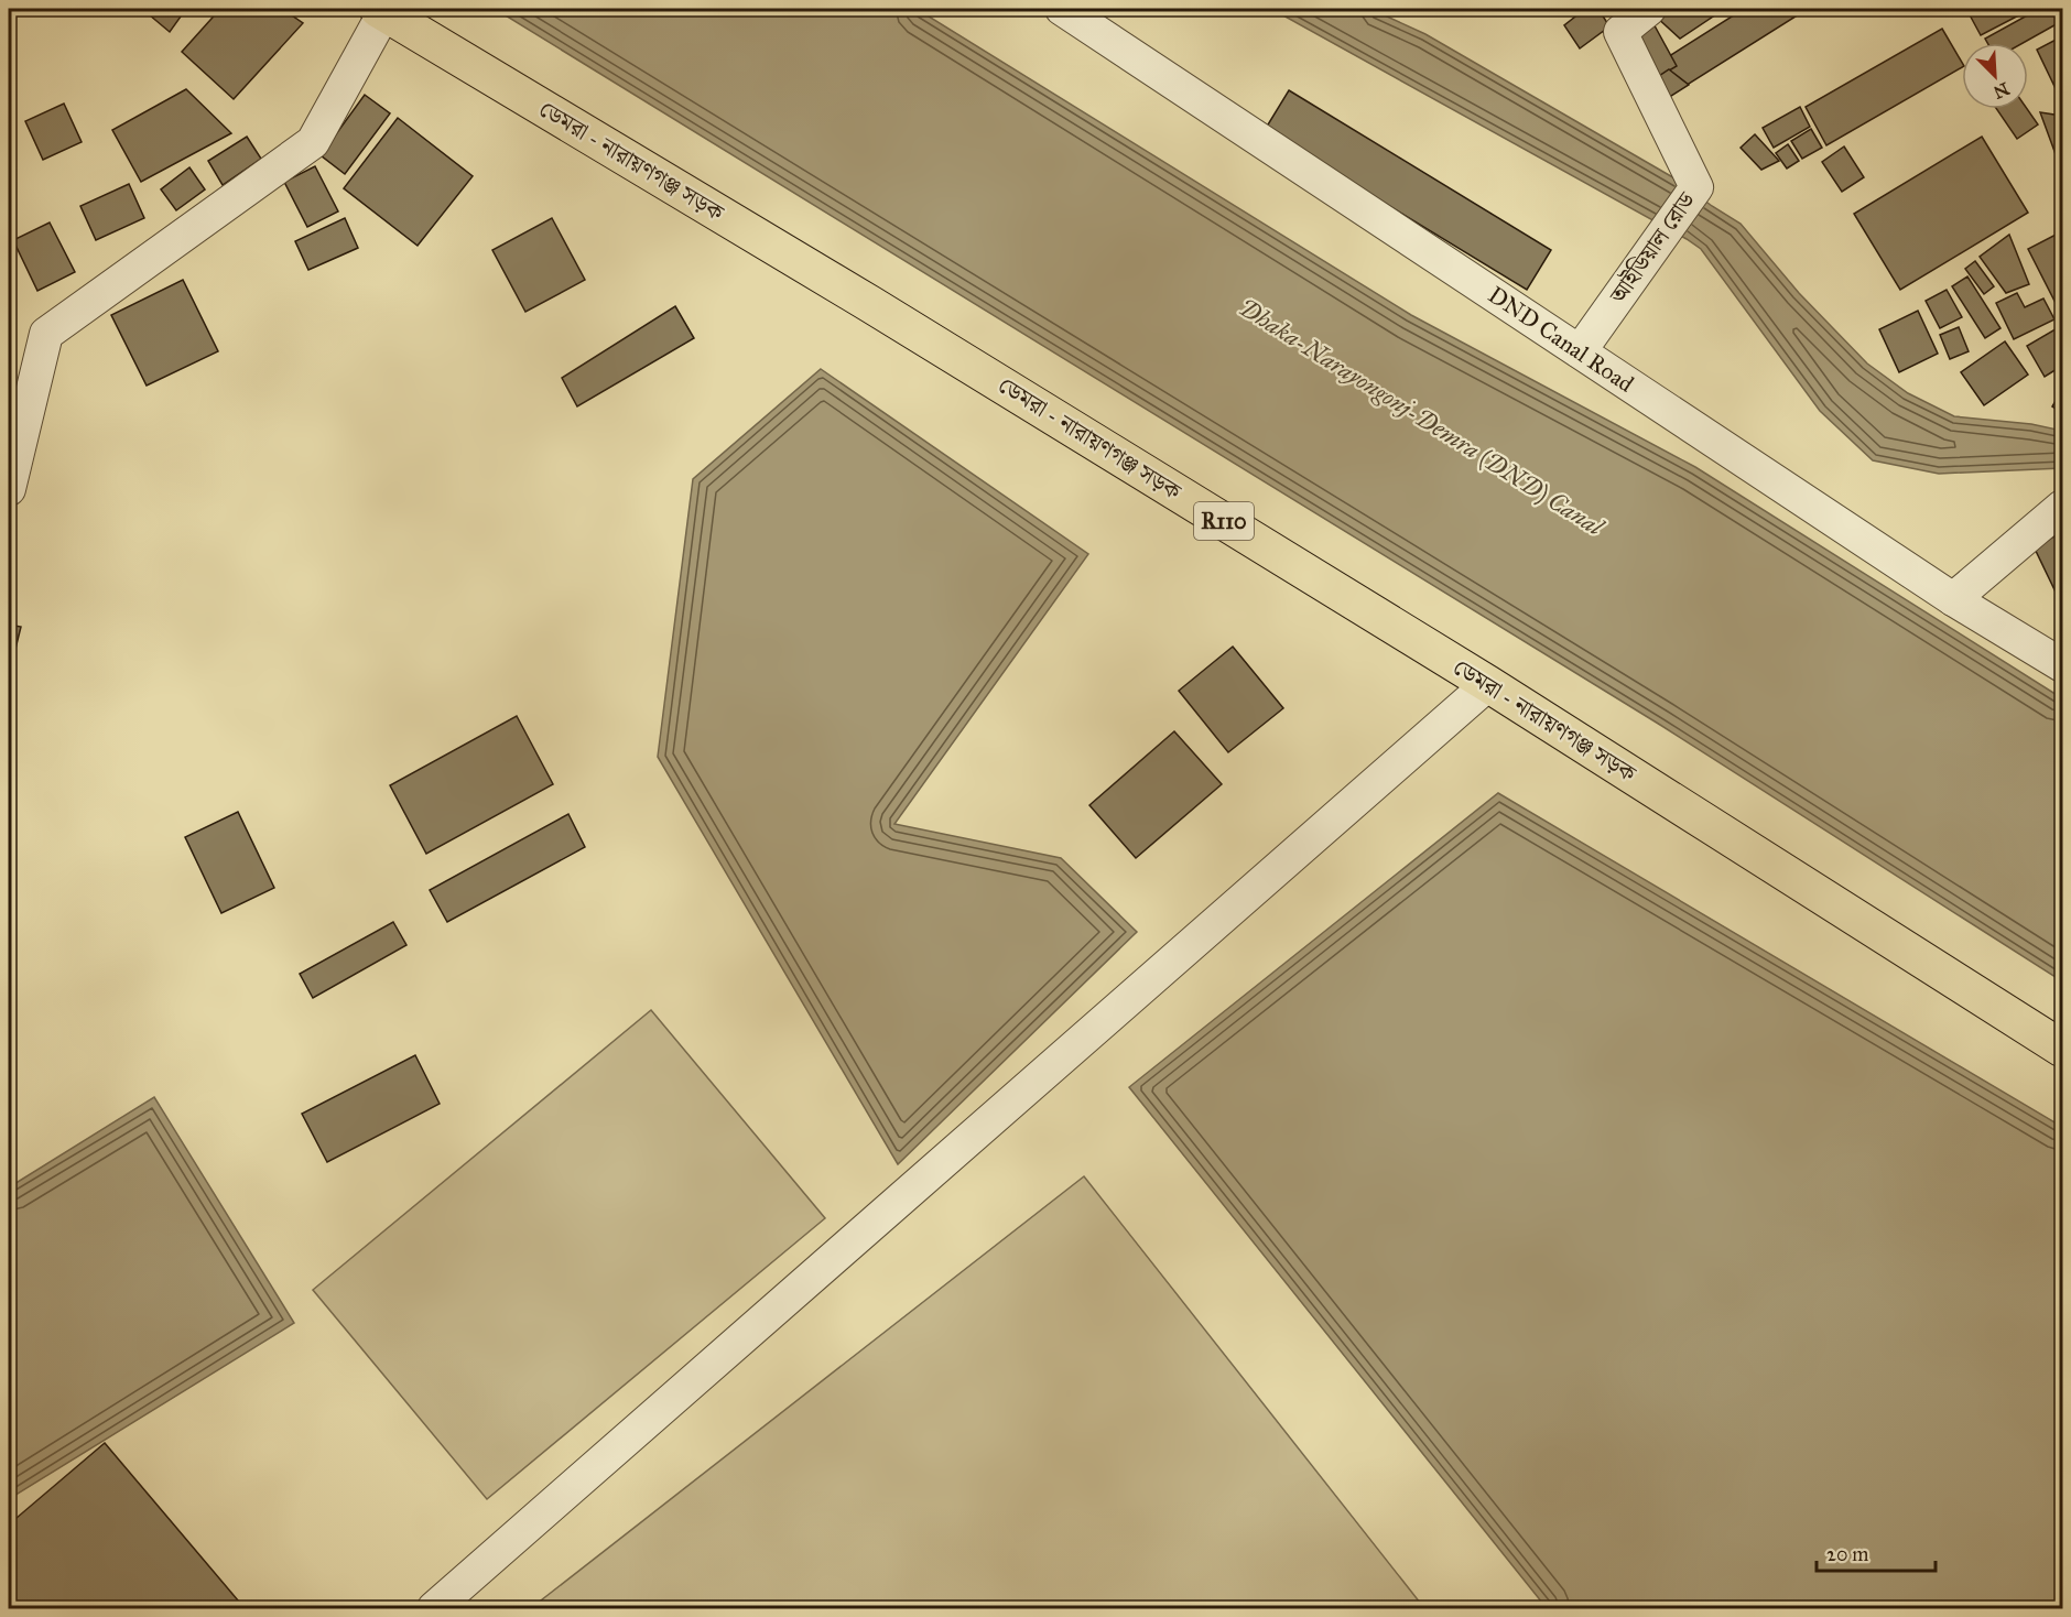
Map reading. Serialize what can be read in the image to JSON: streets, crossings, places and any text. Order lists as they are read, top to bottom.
{
  "streets": {
    "main road": ["ডেমরা - নারায়ণগঞ্জ সড়ক", "R110"],
    "street": ["আইডিয়াল রোড", "DND Canal Road"]
  },
  "crossings": [
    ["আইডিয়াল রোড", "DND Canal Road"]
  ],
  "water": ["Dhaka-Narayongonj-Demra (DND) Canal"],
  "scale_bar": "20 m",
  "north": "bottom right"
}
